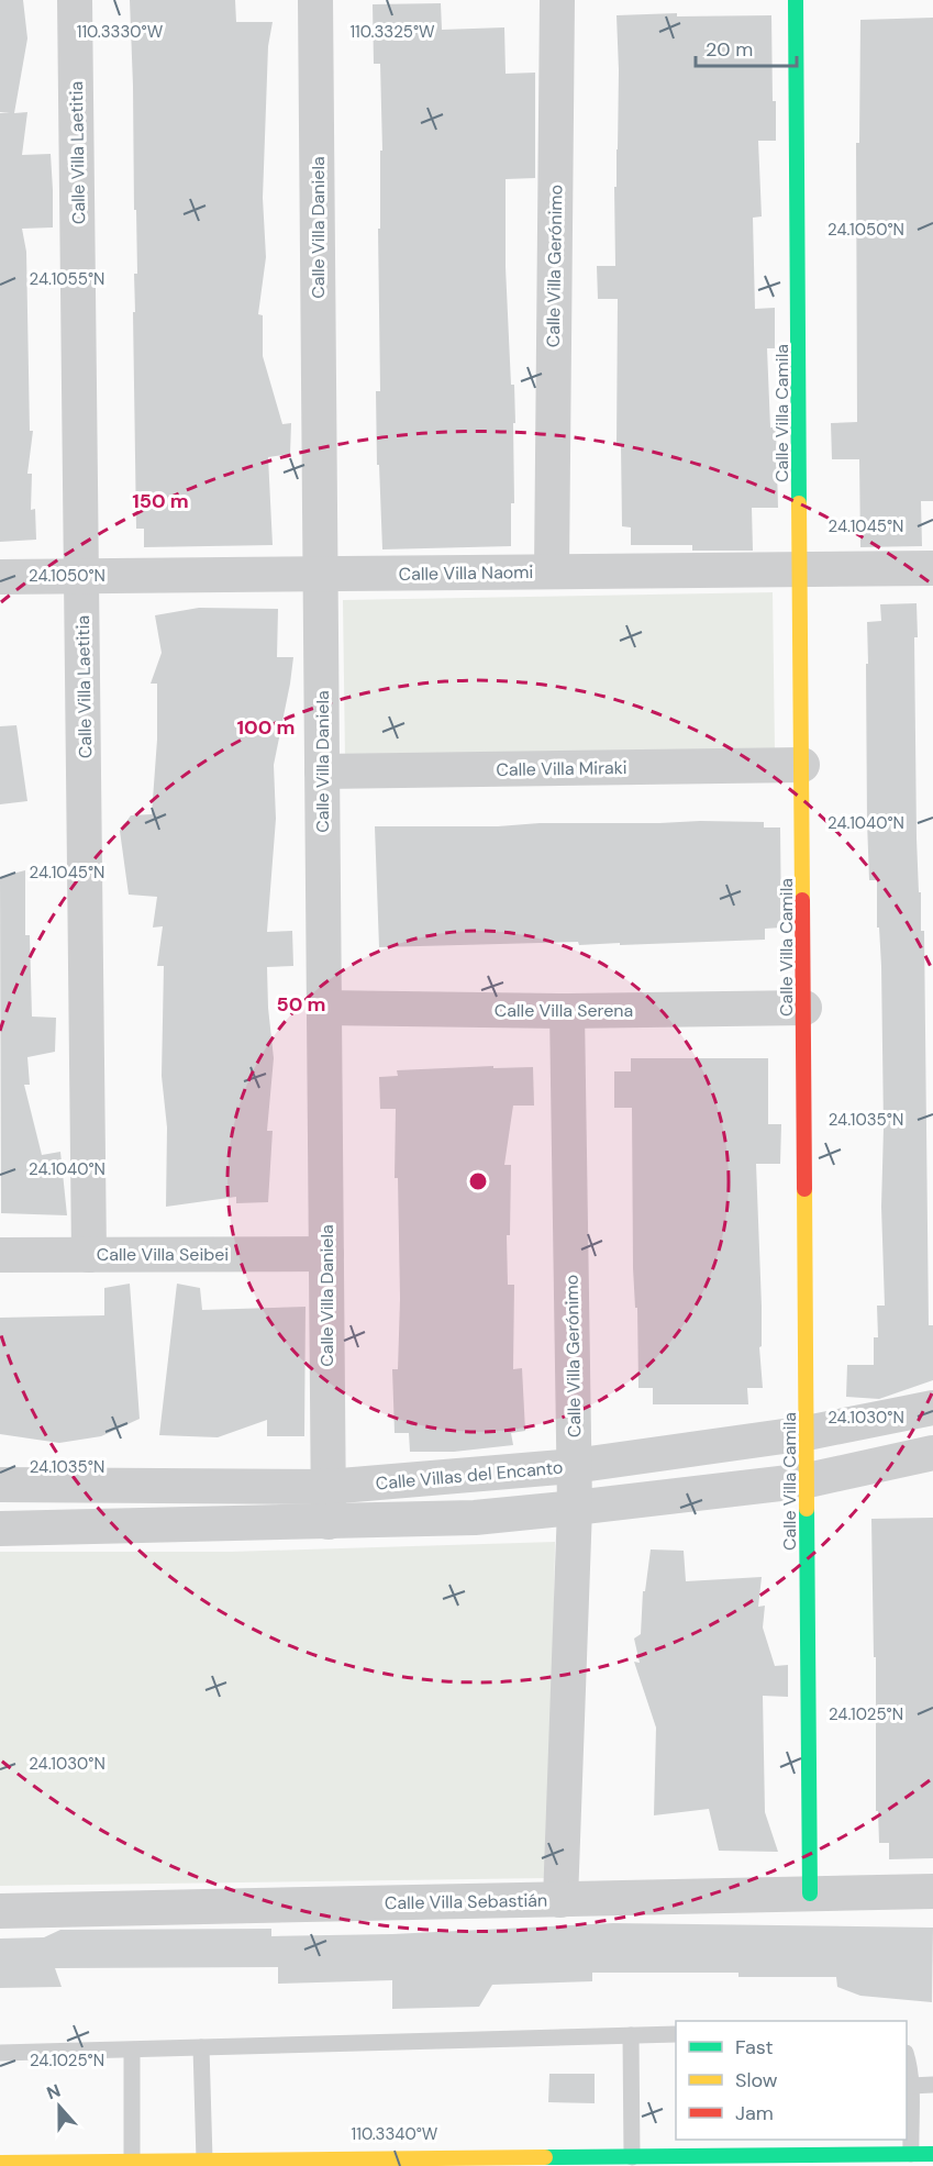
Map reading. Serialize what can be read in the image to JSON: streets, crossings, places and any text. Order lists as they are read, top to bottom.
{
  "streets": {
    "street": [
      "Calle Villa Laetitia",
      "Calle Villa Daniela",
      "Calle Villa Gerónimo",
      "Calle Villa Camila",
      "Calle Villa Naomi",
      "Calle Villa Miraki",
      "Calle Villa Serena",
      "Calle Villa Seibei",
      "Calle Villas del Encanto",
      "Calle Villa Sebastián"
    ]
  },
  "crossings": [
    ["Calle Villa Laetitia", "Calle Villa Naomi"],
    ["Calle Villa Laetitia", "Calle Villa Seibei"],
    ["Calle Villa Daniela", "Calle Villa Naomi"],
    ["Calle Villa Daniela", "Calle Villa Miraki"],
    ["Calle Villa Daniela", "Calle Villa Serena"],
    ["Calle Villa Daniela", "Calle Villa Seibei"],
    ["Calle Villa Daniela", "Calle Villas del Encanto"],
    ["Calle Villa Gerónimo", "Calle Villa Naomi"],
    ["Calle Villa Gerónimo", "Calle Villa Serena"],
    ["Calle Villa Gerónimo", "Calle Villas del Encanto"],
    ["Calle Villa Gerónimo", "Calle Villa Sebastián"],
    ["Calle Villa Camila", "Calle Villa Naomi"],
    ["Calle Villa Camila", "Calle Villa Miraki"],
    ["Calle Villa Camila", "Calle Villa Serena"],
    ["Calle Villa Camila", "Calle Villas del Encanto"],
    ["Calle Villa Camila", "Calle Villa Sebastián"]
  ],
  "legend": ["Fast", "Slow", "Jam"],
  "scale_bar": "20 m",
  "north": "top",
  "coordinates": [
    "110.3330°W",
    "110.3325°W",
    "24.1050°N",
    "24.1055°N",
    "24.1045°N",
    "24.1040°N",
    "24.1035°N",
    "24.1030°N",
    "24.1025°N",
    "110.3340°W"
  ],
  "rings": ["150 m", "100 m", "50 m"]
}
